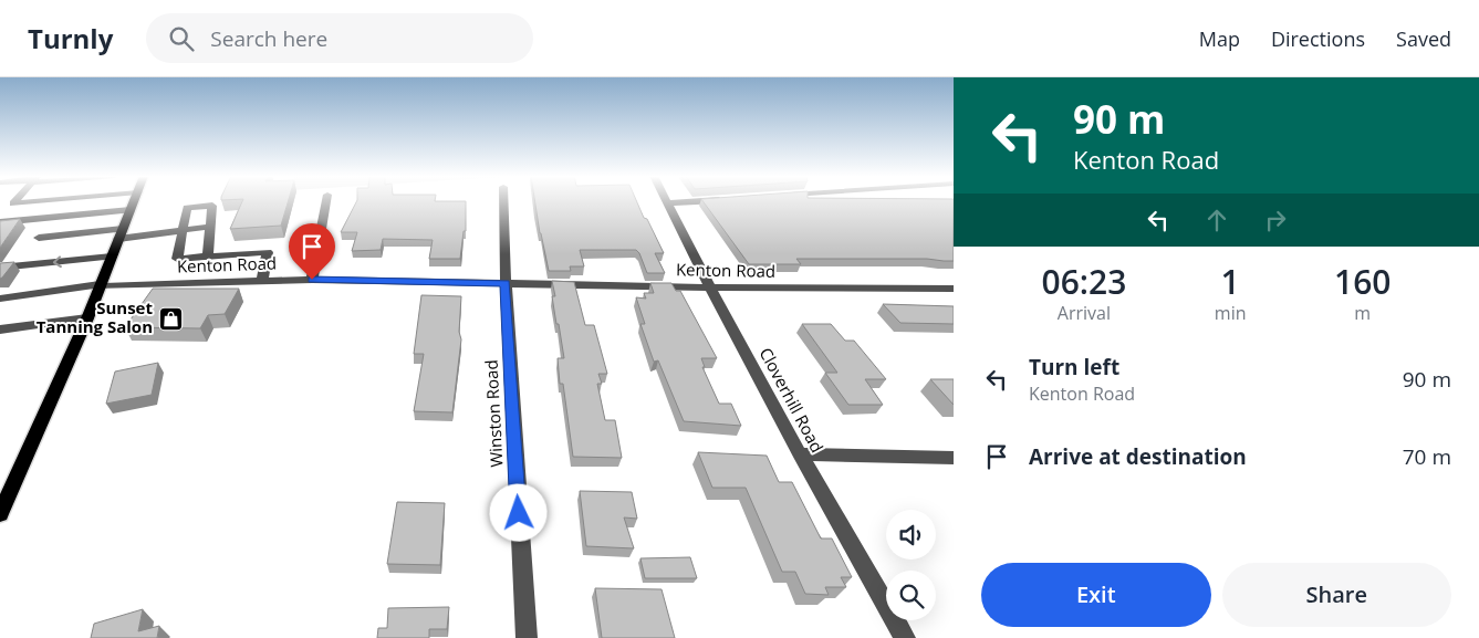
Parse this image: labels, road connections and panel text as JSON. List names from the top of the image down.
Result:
{
  "streets": {
    "street": ["Kenton Road", "Cloverhill Road", "Winston Road"]
  },
  "crossings": [
    ["Kenton Road", "Cloverhill Road"],
    ["Kenton Road", "Winston Road"]
  ],
  "places": {
    "shop": ["Sunset Tanning Salon"]
  },
  "page": {
    "header": "Turnly",
    "search": "Search here",
    "nav": ["Map", "Directions", "Saved"],
    "turn": ["90 m", "Kenton Road"],
    "eta": [
      "06:23",
      "Arrival",
      "1",
      "min",
      "160",
      "m"
    ],
    "list": [
      {
        "name": "Turn left",
        "note": "Kenton Road",
        "value": "90 m"
      },
      {
        "name": "Arrive at destination",
        "value": "70 m"
      }
    ],
    "buttons": ["Exit", "Share"]
  }
}
